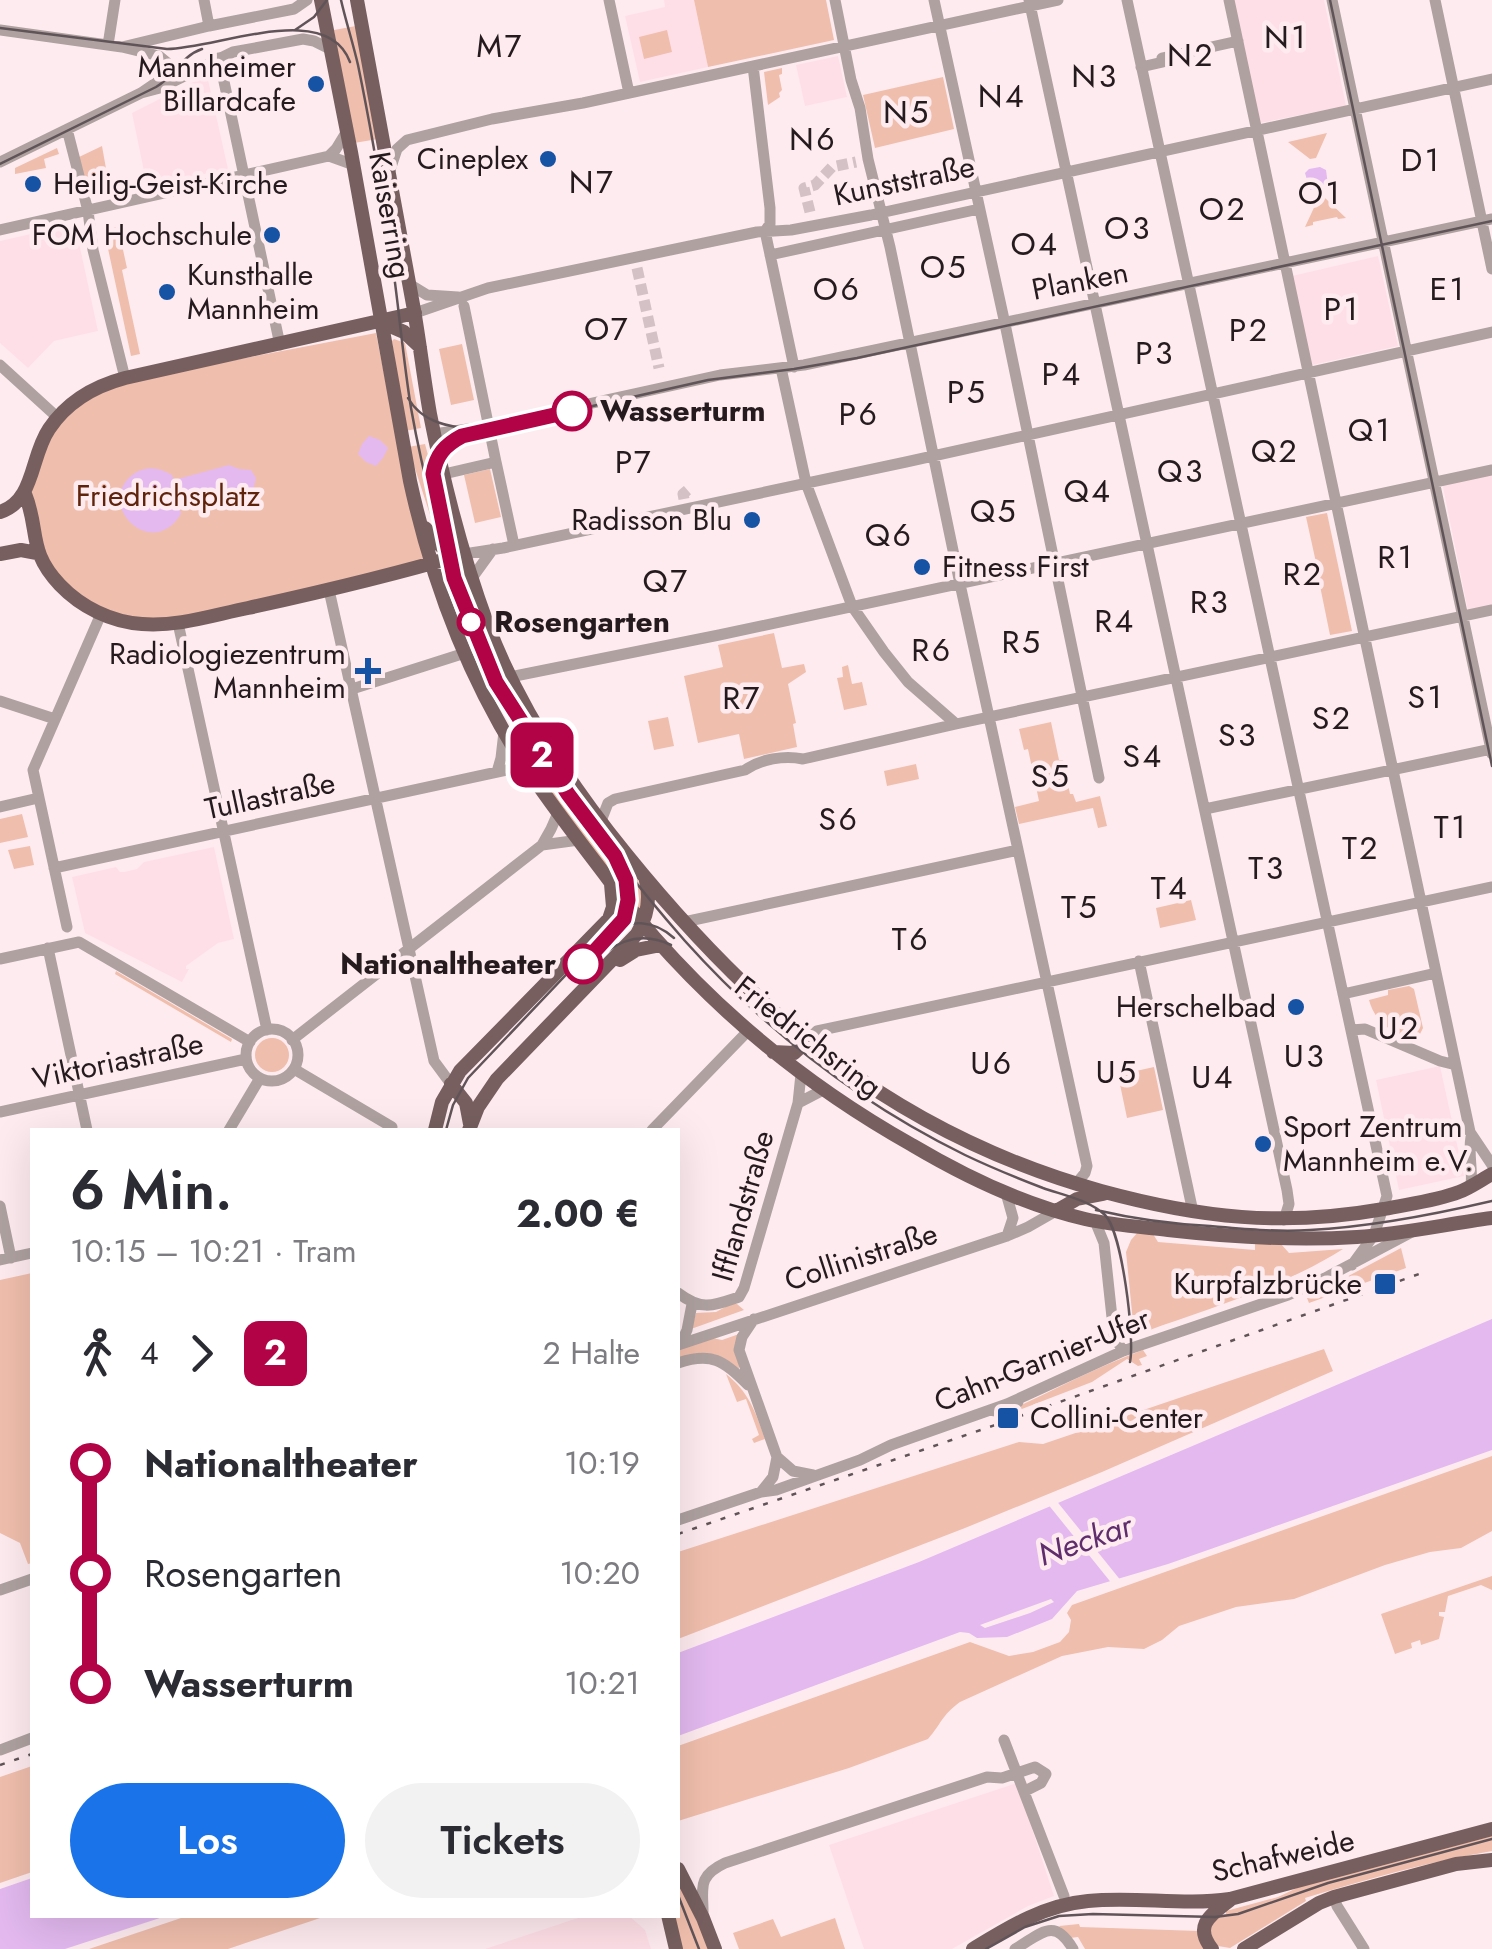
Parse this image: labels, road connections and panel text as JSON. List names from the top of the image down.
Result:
{
  "streets": {
    "main road": ["Kaiserring", "Friedrichsring", "Schafweide"],
    "street": [
      "Kunststraße",
      "Planken",
      "Tullastraße",
      "Viktoriastraße",
      "Ifflandstraße",
      "Collinistraße",
      "Cahn-Garnier-Ufer"
    ]
  },
  "crossings": [
    ["Kunststraße", "Kaiserring"],
    ["Kaiserring", "Planken"],
    ["Kaiserring", "Friedrichsring"],
    ["Planken", "Friedrichsring"],
    ["Tullastraße", "Friedrichsring"],
    ["Friedrichsring", "Ifflandstraße"],
    ["Friedrichsring", "Collinistraße"],
    ["Friedrichsring", "Cahn-Garnier-Ufer"],
    ["Ifflandstraße", "Collinistraße"]
  ],
  "districts": [
    "N1",
    "M7",
    "N2",
    "N3",
    "N4",
    "N5",
    "N6",
    "D1",
    "N7",
    "O1",
    "O2",
    "O3",
    "O4",
    "O5",
    "O6",
    "E1",
    "P1",
    "O7",
    "P2",
    "P3",
    "P4",
    "P5",
    "P6",
    "Q1",
    "Q2",
    "P7",
    "Q3",
    "Q4",
    "Q5",
    "Q6",
    "R1",
    "R2",
    "Q7",
    "R3",
    "R4",
    "R5",
    "R6",
    "S1",
    "R7",
    "S2",
    "S3",
    "S4",
    "S5",
    "S6",
    "T1",
    "T2",
    "T3",
    "T4",
    "T5",
    "T6",
    "U2",
    "U3",
    "U6",
    "U5",
    "U4"
  ],
  "water": ["Neckar"],
  "parks": ["Friedrichsplatz"],
  "places": {
    "other": [
      "Mannheimer Billardcafe",
      "Cineplex",
      "Heilig-Geist-Kirche",
      "FOM Hochschule",
      "Kunsthalle Mannheim",
      "Wasserturm",
      "Radisson Blu",
      "Fitness First",
      "Rosengarten",
      "Nationaltheater",
      "Herschelbad",
      "Sport Zentrum Mannheim e.V."
    ],
    "health": ["Radiologiezentrum Mannheim"],
    "transit": ["Kurpfalzbrücke", "Collini-Center"]
  },
  "lines": ["tram line 2"],
  "page": {
    "on_map": "2",
    "heading": ["6 Min.", "10:15 – 10:21 · Tram", "2.00 €"],
    "legs": ["4", "2", "2 Halte"],
    "list": [
      {
        "name": "Nationaltheater",
        "value": "10:19"
      },
      {
        "name": "Rosengarten",
        "value": "10:20"
      },
      {
        "name": "Wasserturm",
        "value": "10:21"
      }
    ],
    "buttons": ["Los", "Tickets"]
  }
}
